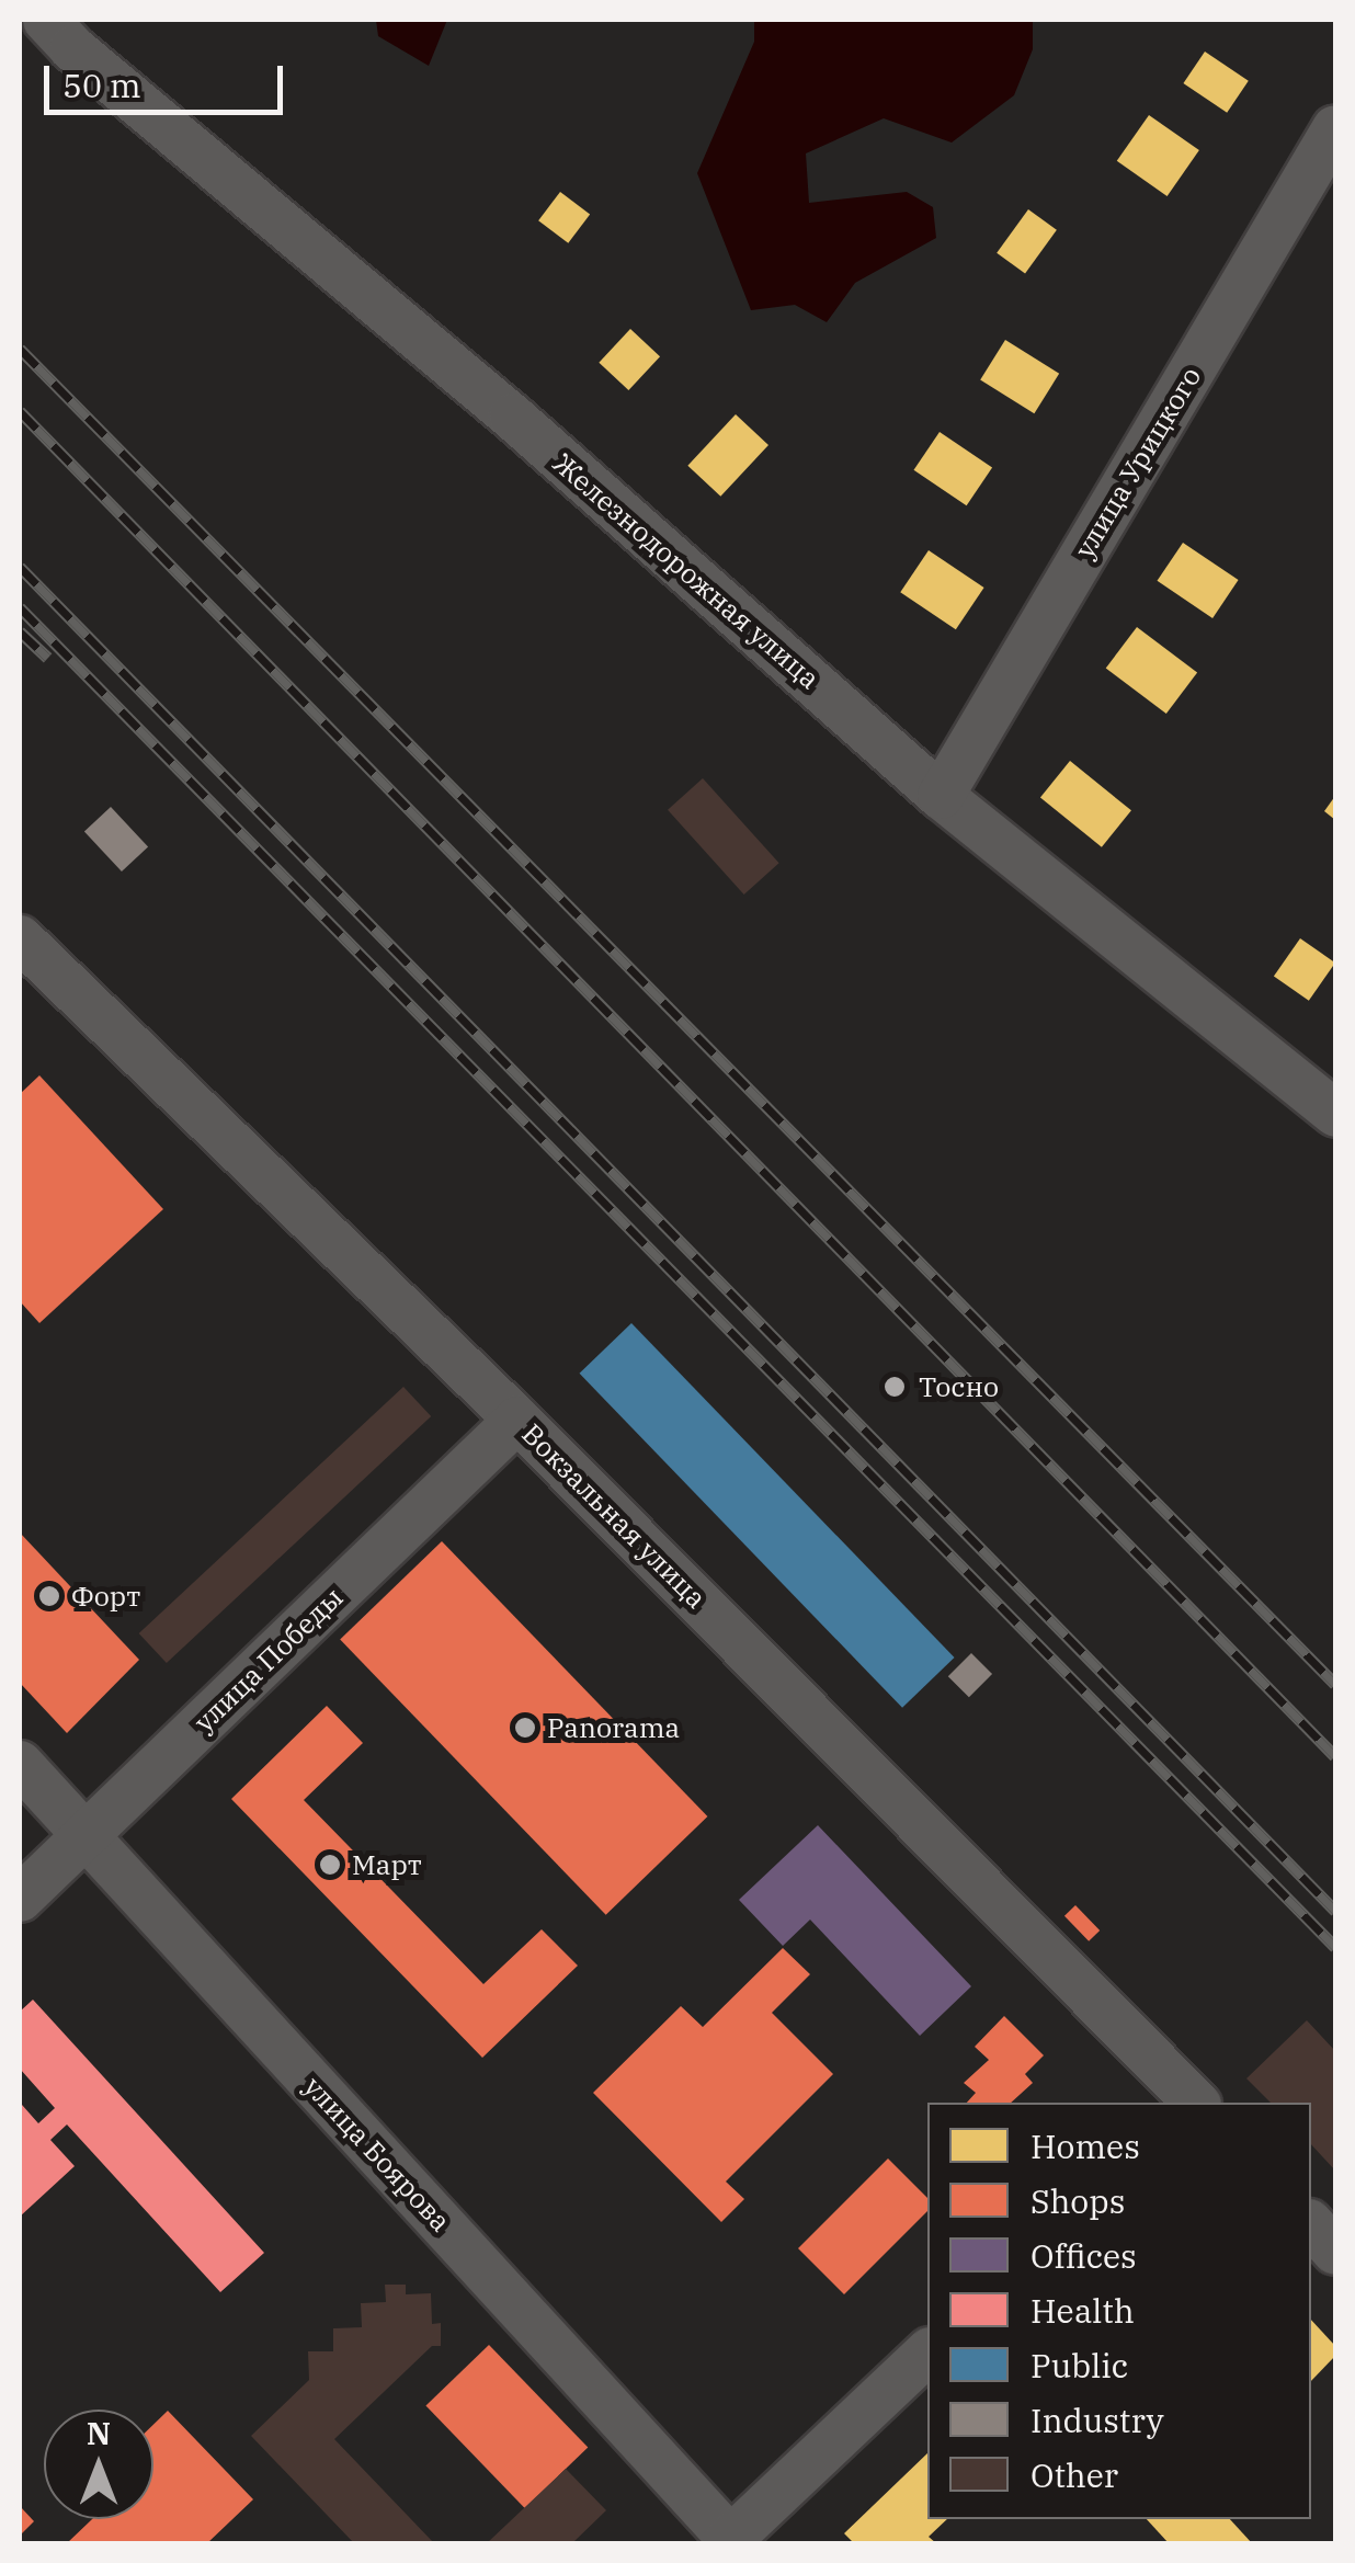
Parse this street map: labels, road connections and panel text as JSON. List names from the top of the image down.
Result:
{
  "streets": {
    "street": [
      "улица Урицкого",
      "Железнодорожная улица",
      "Вокзальная улица",
      "улица Победы",
      "улица Боярова"
    ]
  },
  "crossings": [
    ["улица Урицкого", "Железнодорожная улица"],
    ["Вокзальная улица", "улица Победы"],
    ["улица Победы", "улица Боярова"]
  ],
  "places": [
    "Тосно",
    "Форт",
    "Panorama",
    "Март"
  ],
  "legend": [
    "Homes",
    "Shops",
    "Offices",
    "Health",
    "Public",
    "Industry",
    "Other"
  ],
  "scale_bar": "50 m",
  "north": "top"
}
